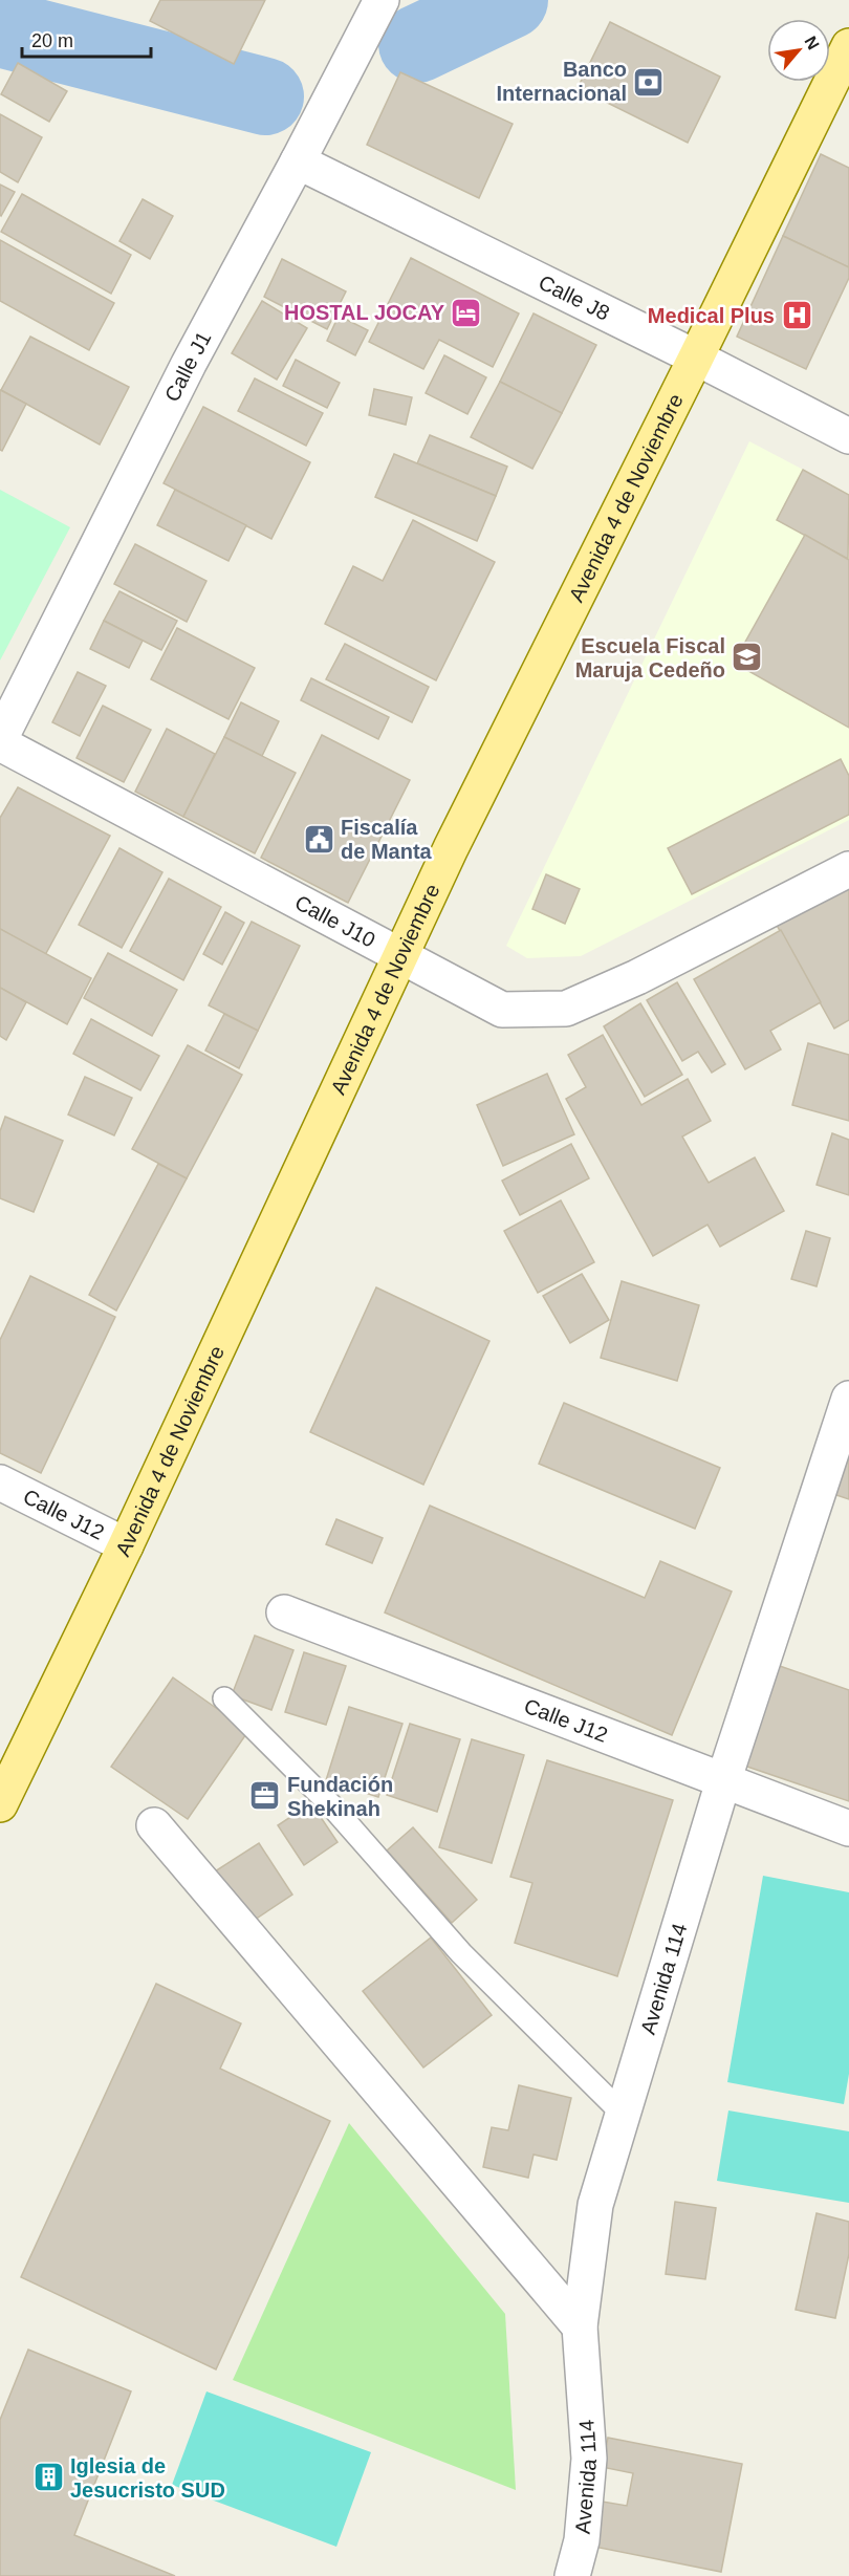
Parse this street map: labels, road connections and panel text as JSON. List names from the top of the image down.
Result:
{
  "streets": {
    "main road": ["Avenida 4 de Noviembre"],
    "street": [
      "Calle J8",
      "Calle J1",
      "Calle J10",
      "Calle J12",
      "Avenida 114"
    ]
  },
  "crossings": [
    ["Calle J8", "Calle J1"],
    ["Calle J8", "Avenida 4 de Noviembre"],
    ["Calle J1", "Calle J10"],
    ["Avenida 4 de Noviembre", "Calle J10"],
    ["Avenida 4 de Noviembre", "Calle J12"],
    ["Calle J12", "Avenida 114"]
  ],
  "places": {
    "bank": ["Banco Internacional"],
    "hotel": ["HOSTAL JOCAY"],
    "hospital": ["Medical Plus"],
    "school or university": ["Escuela Fiscal Maruja Cedeño"],
    "public building": ["Fiscalía de Manta"],
    "office": ["Fundación Shekinah"],
    "building": ["Iglesia de Jesucristo SUD"]
  },
  "scale_bar": "20 m",
  "north": "top right"
}
